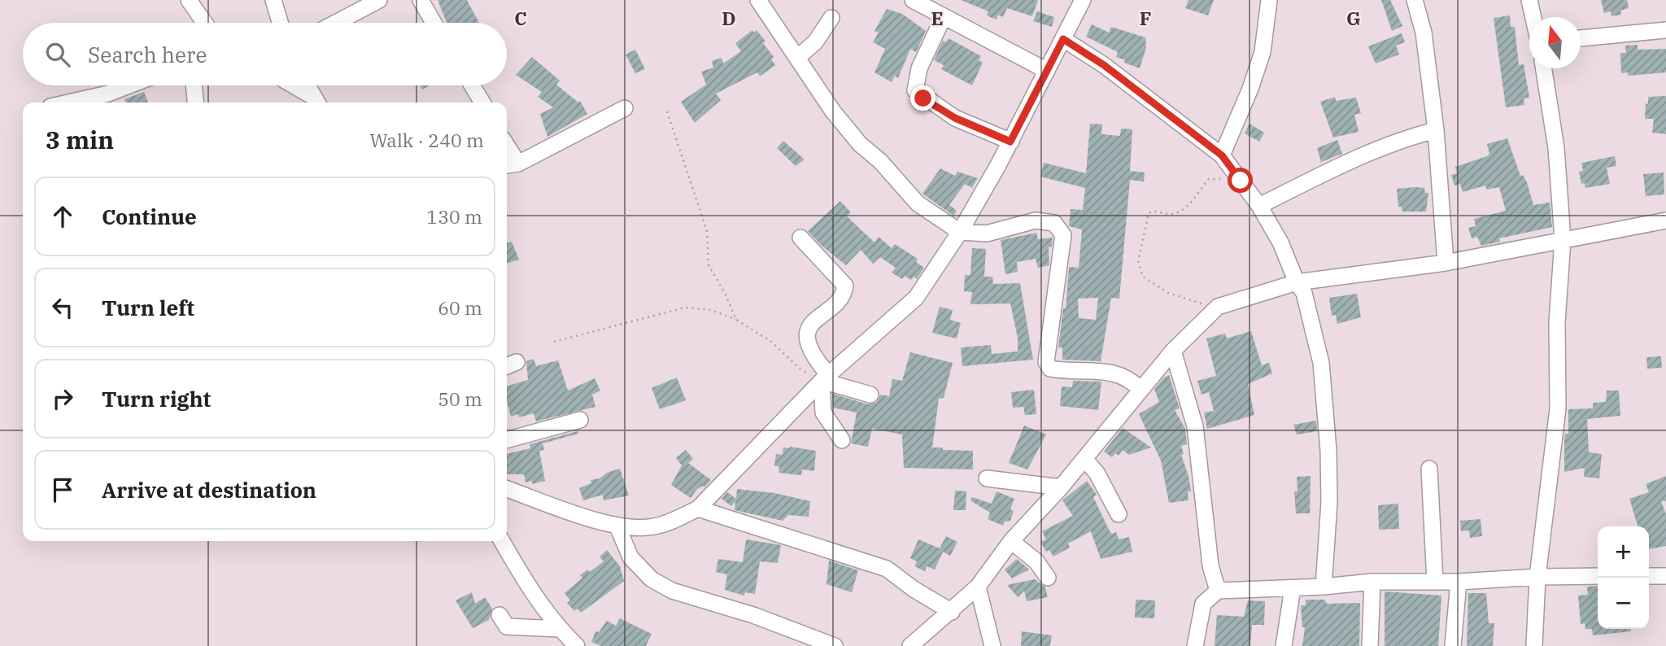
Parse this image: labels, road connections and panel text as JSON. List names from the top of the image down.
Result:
{
  "north": "top",
  "page": {
    "search": "Search here",
    "heading": ["3 min", "Walk · 240 m"],
    "list": [
      ["Continue", "130 m"],
      ["Turn left", "60 m"],
      ["Turn right", "50 m"],
      "Arrive at destination"
    ],
    "map_buttons": ["+", "−"]
  },
  "grid": {
    "columns": [
      "C",
      "D",
      "E",
      "F",
      "G"
    ]
  }
}
